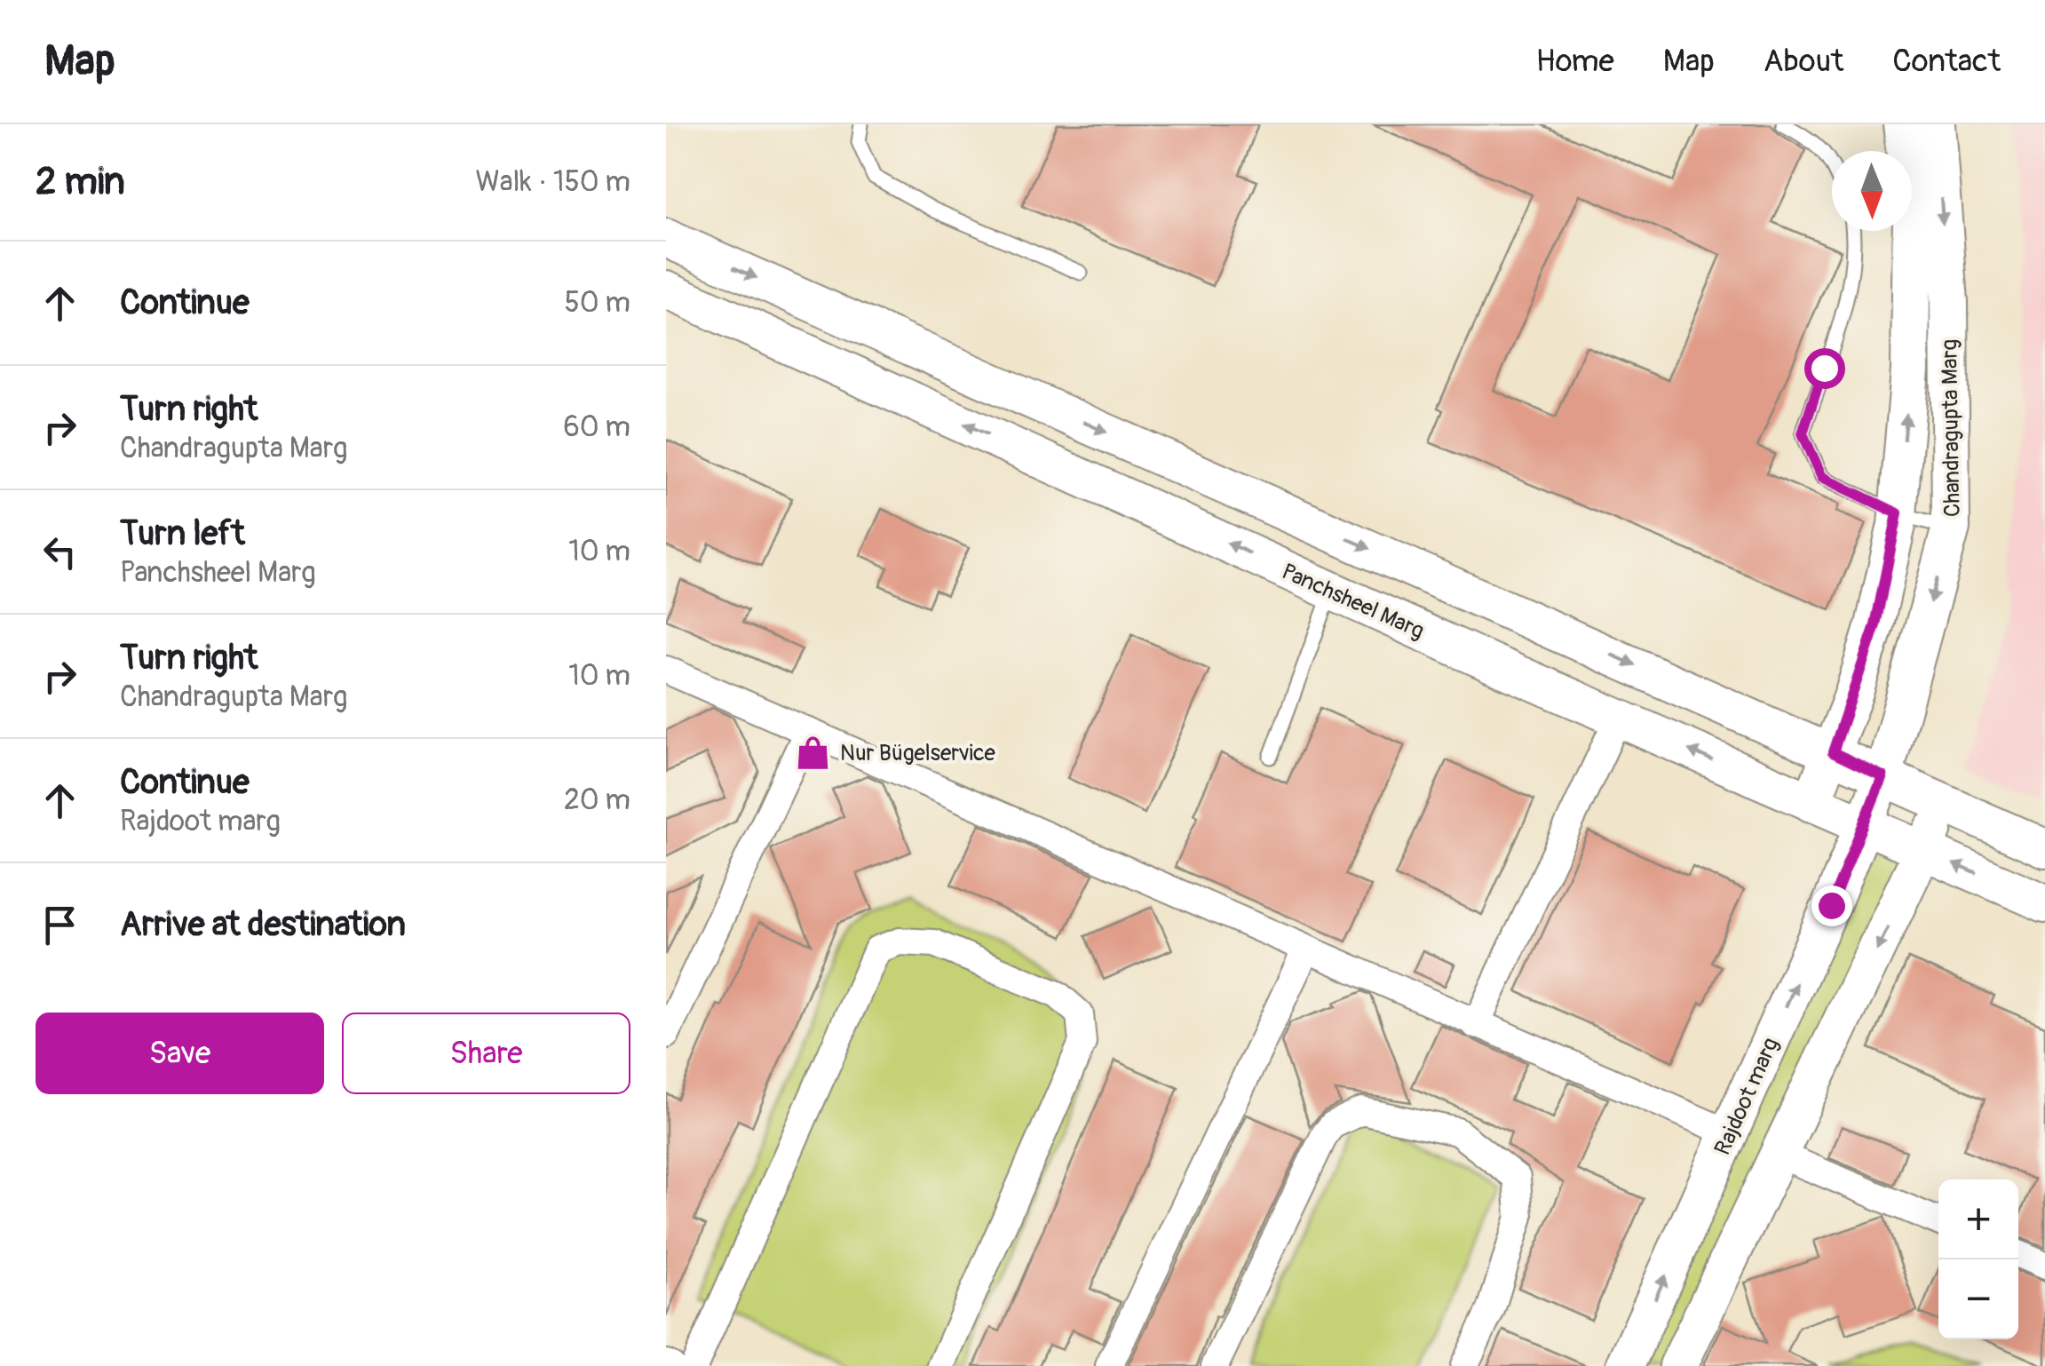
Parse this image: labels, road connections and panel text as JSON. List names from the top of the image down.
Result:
{
  "streets": {
    "main road": ["Chandragupta Marg", "Panchsheel Marg", "Rajdoot marg"]
  },
  "crossings": [
    ["Chandragupta Marg", "Panchsheel Marg"],
    ["Chandragupta Marg", "Rajdoot marg"],
    ["Panchsheel Marg", "Rajdoot marg"]
  ],
  "places": {
    "shop": ["Nur Bügelservice"]
  },
  "north": "bottom",
  "page": {
    "header": "Map",
    "nav": [
      "Home",
      "Map",
      "About",
      "Contact"
    ],
    "heading": ["2 min", "Walk · 150 m"],
    "list": [
      ["Continue", "50 m"],
      ["Turn right", "Chandragupta Marg", "60 m"],
      ["Turn left", "Panchsheel Marg", "10 m"],
      ["Turn right", "Chandragupta Marg", "10 m"],
      ["Continue", "Rajdoot marg", "20 m"],
      "Arrive at destination"
    ],
    "buttons": ["Save", "Share"],
    "map_buttons": ["+", "−"]
  }
}
